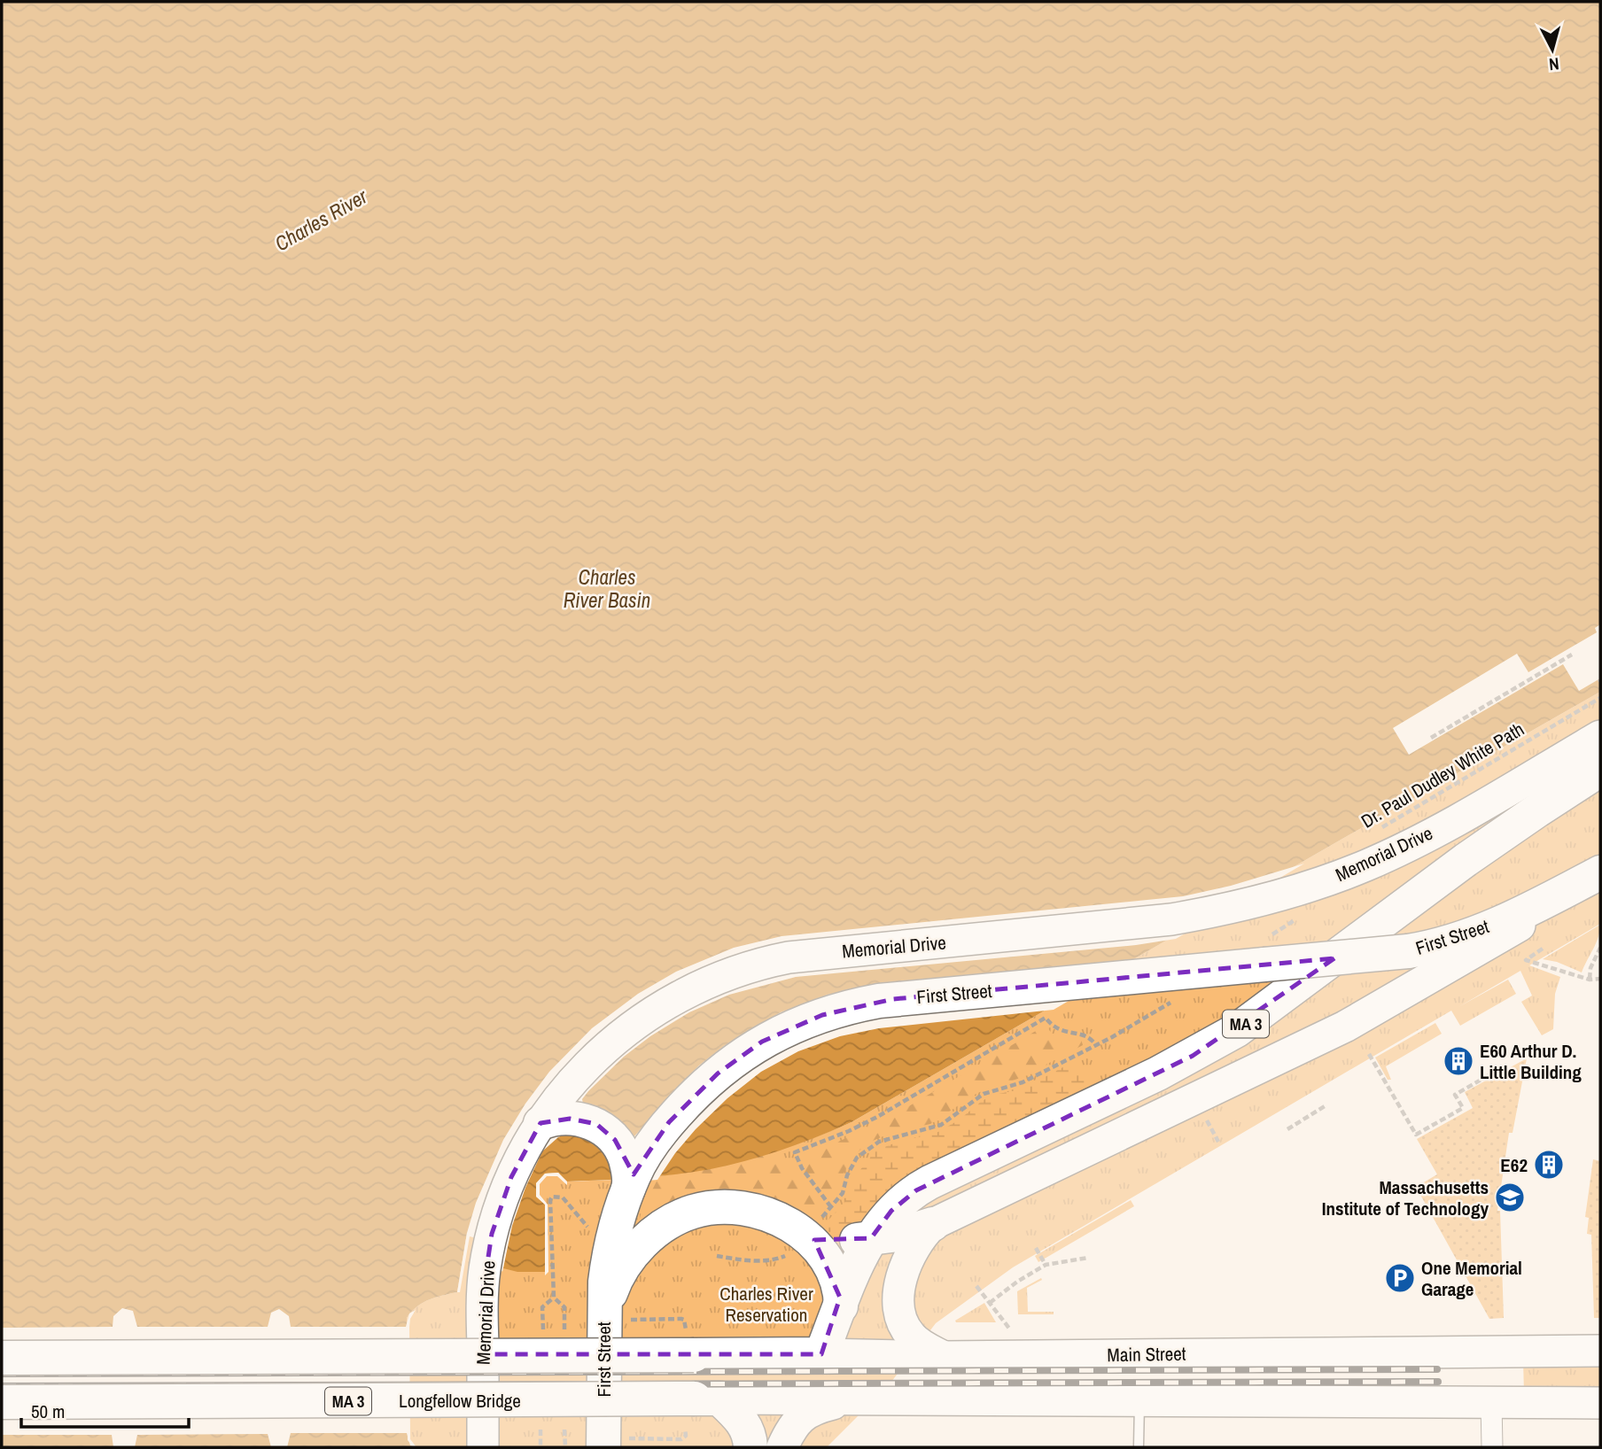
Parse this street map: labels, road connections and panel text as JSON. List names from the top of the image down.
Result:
{
  "streets": {
    "highway": [
      "First Street",
      "MA 3",
      "Main Street",
      "Longfellow Bridge"
    ],
    "main road": ["Memorial Drive"],
    "path": ["Dr. Paul Dudley White Path"]
  },
  "crossings": [
    ["MA 3", "Main Street"]
  ],
  "water": ["Charles River", "Charles River Basin"],
  "parks": ["Charles River Reservation"],
  "places": {
    "building": ["E60 Arthur D. Little Building", "E62"],
    "school or university": ["Massachusetts Institute of Technology"],
    "parking": ["One Memorial Garage"]
  },
  "scale_bar": "50 m",
  "north": "bottom"
}
